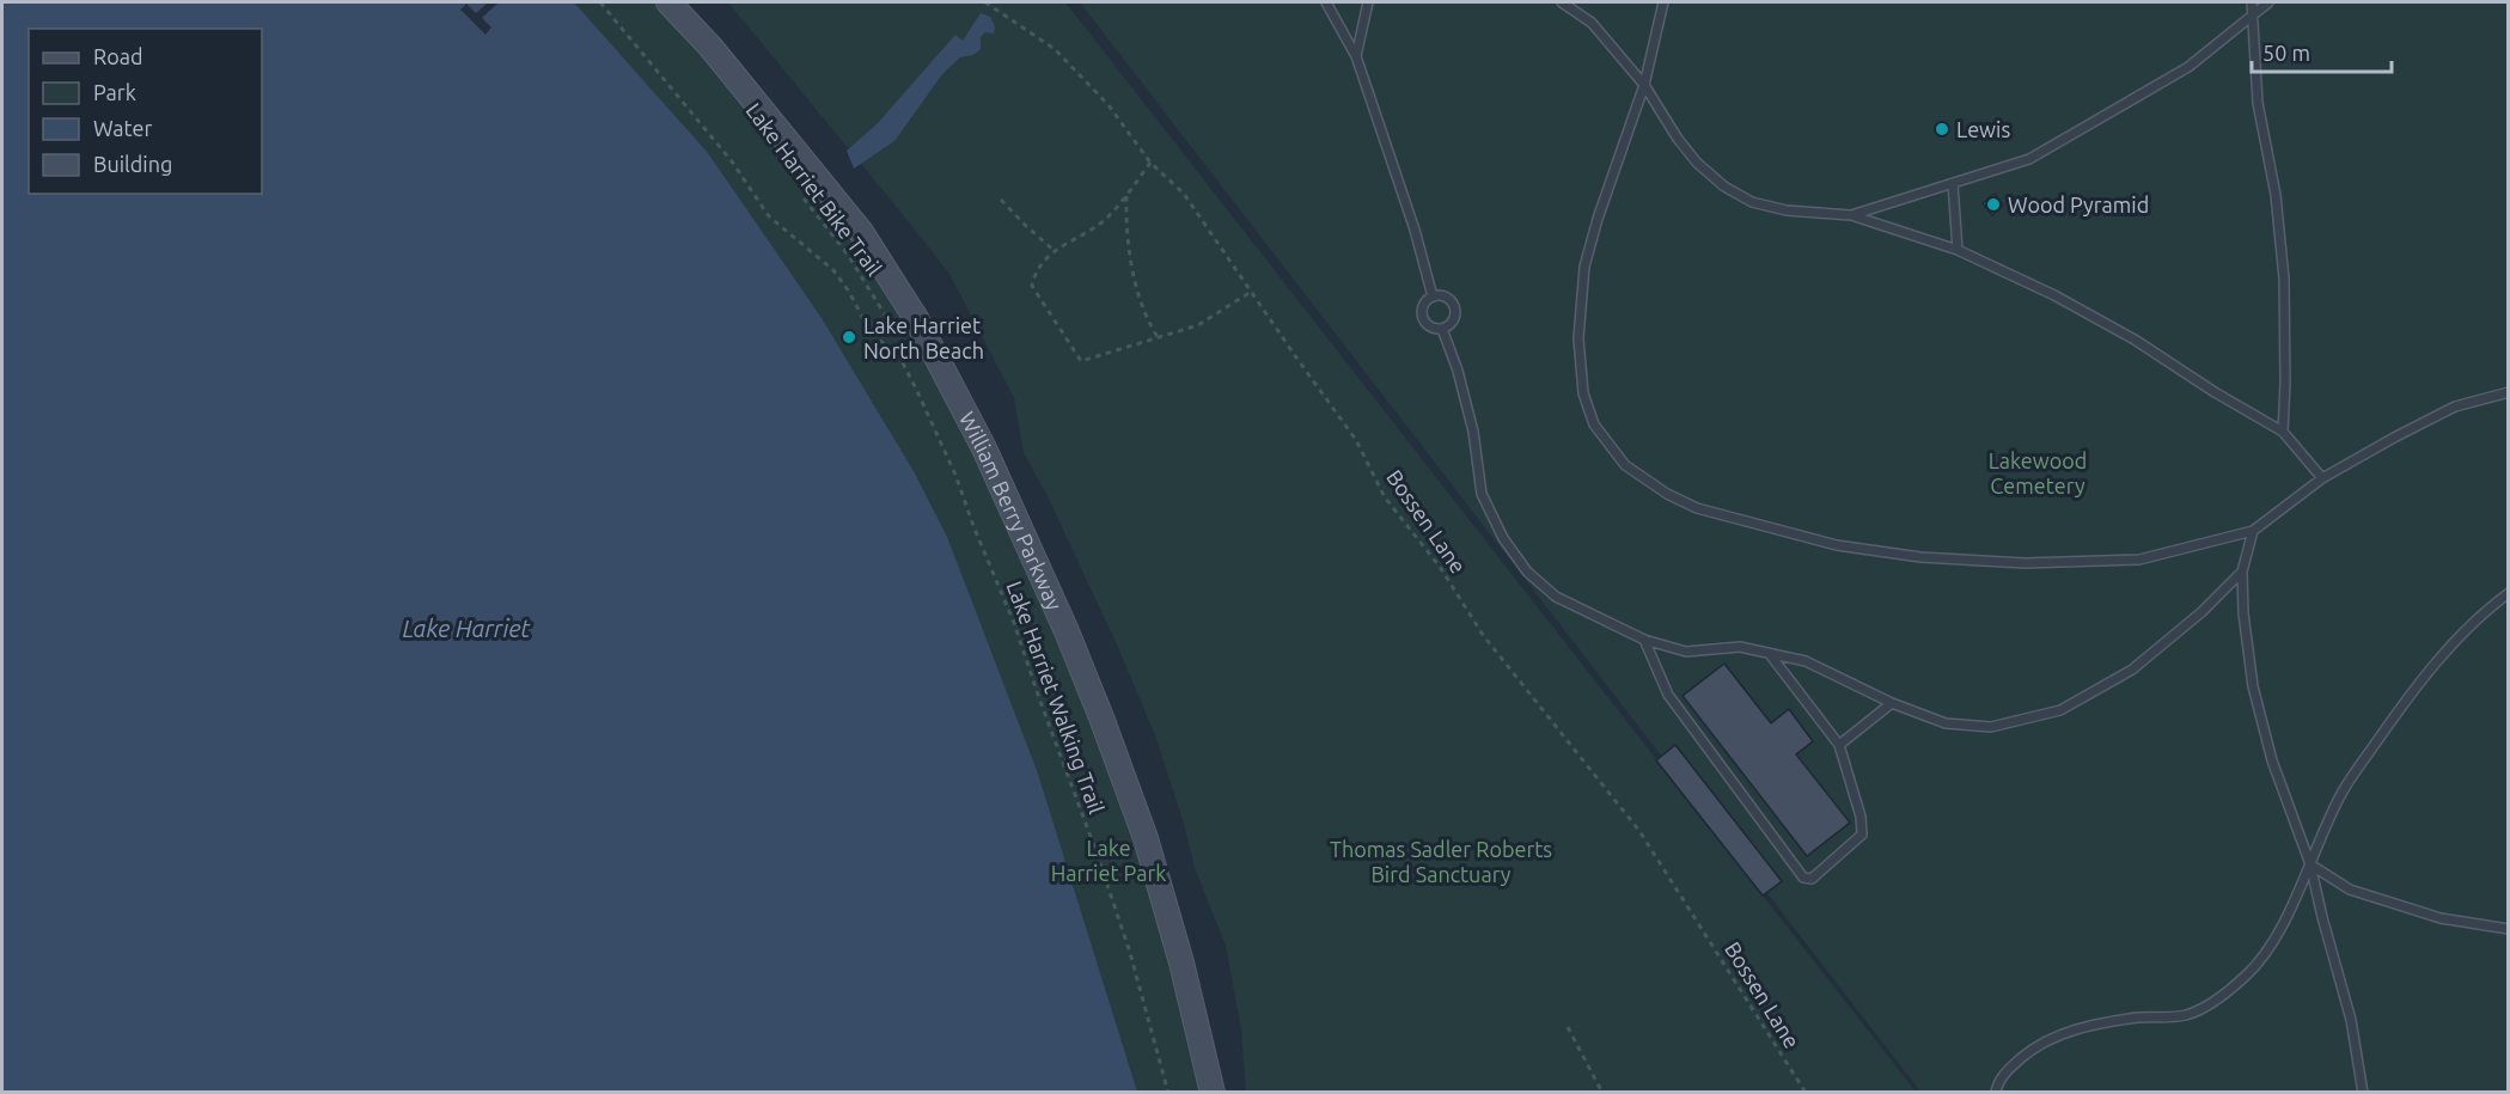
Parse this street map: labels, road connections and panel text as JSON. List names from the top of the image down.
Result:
{
  "streets": {
    "street": ["William Berry Parkway"],
    "path": ["Lake Harriet Bike Trail", "Bossen Lane", "Lake Harriet Walking Trail"]
  },
  "water": ["Lake Harriet"],
  "parks": ["Lakewood Cemetery", "Lake Harriet Park", "Thomas Sadler Roberts Bird Sanctuary"],
  "places": ["Lewis", "Wood Pyramid", "Lake Harriet North Beach"],
  "legend": [
    "Road",
    "Park",
    "Water",
    "Building"
  ],
  "scale_bar": "50 m"
}
